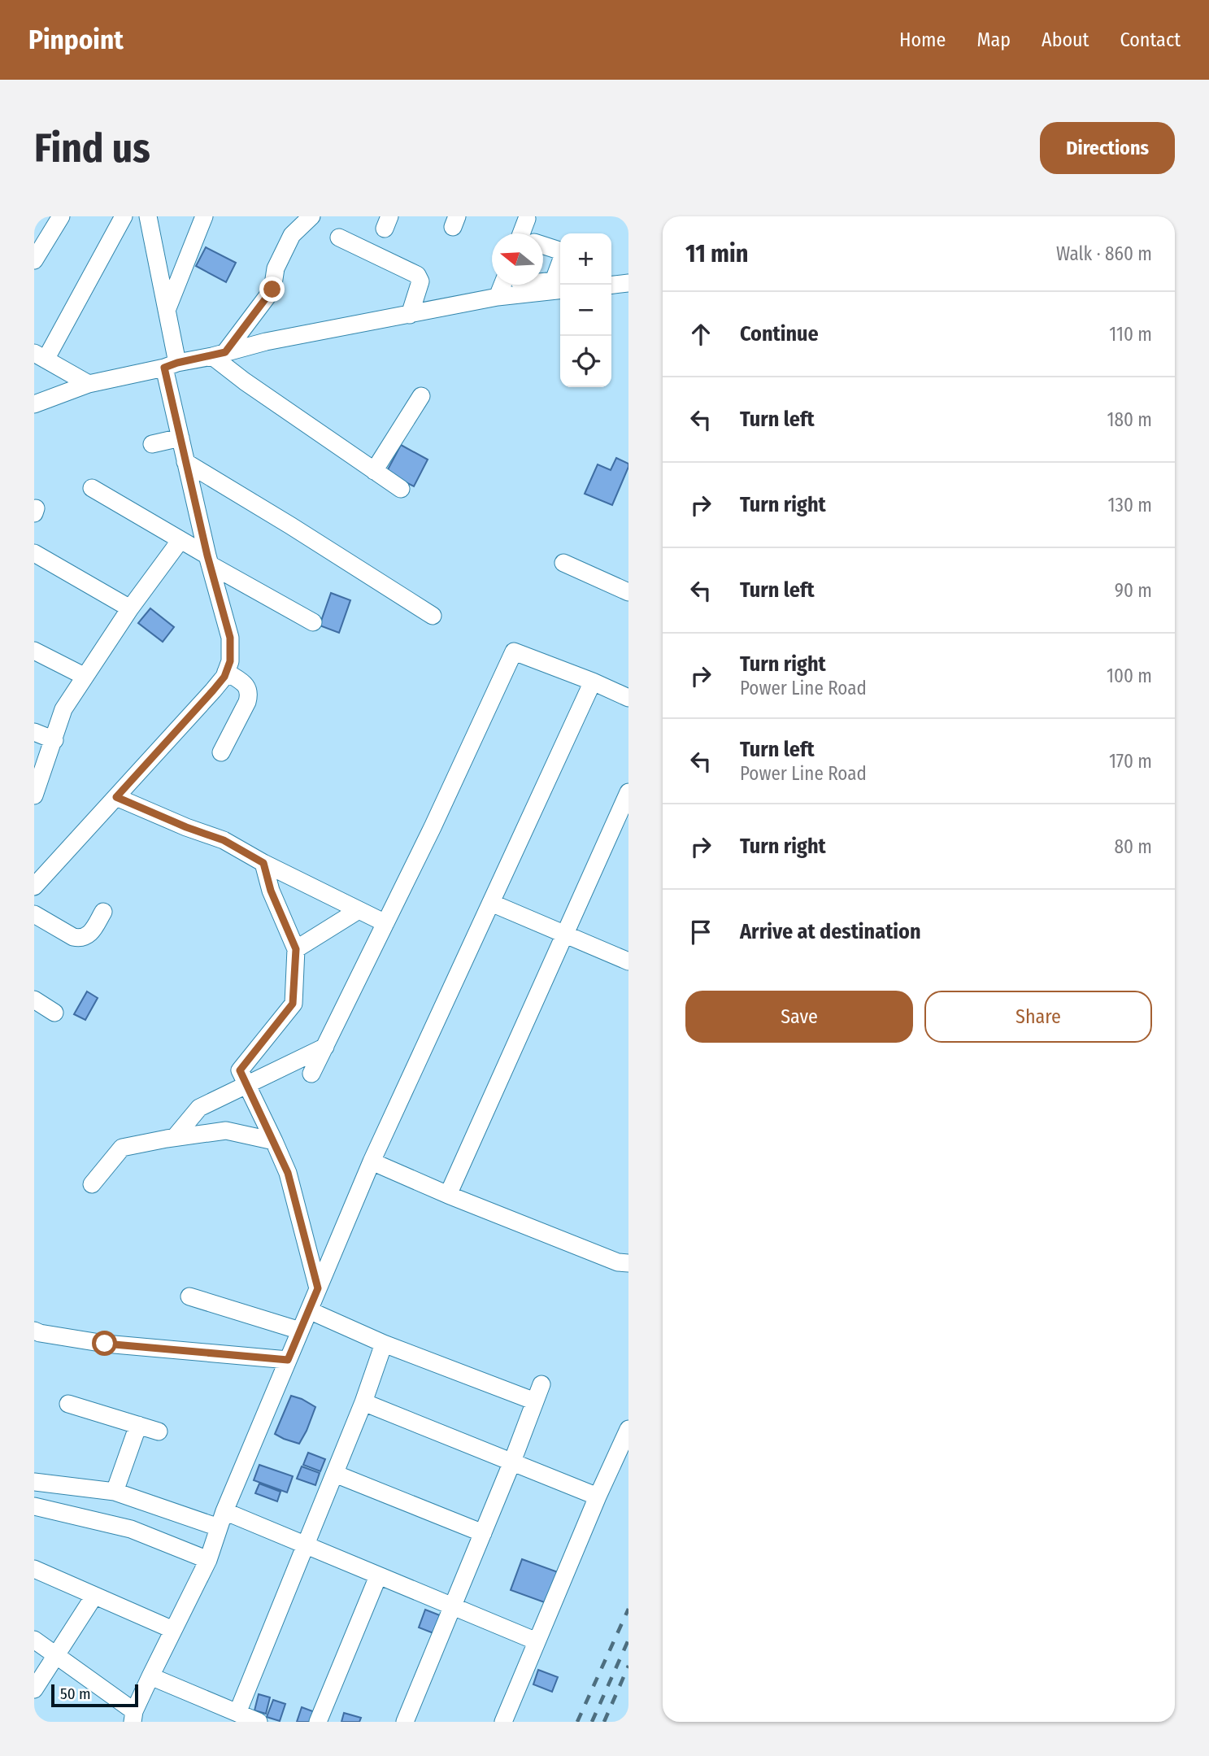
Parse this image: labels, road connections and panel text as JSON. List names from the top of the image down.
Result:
{
  "scale_bar": "50 m",
  "north": "left",
  "page": {
    "header": "Pinpoint",
    "nav": [
      "Home",
      "Map",
      "About",
      "Contact"
    ],
    "buttons": [
      "Directions",
      ["Save", "Share"]
    ],
    "title": "Find us",
    "heading": ["11 min", "Walk · 860 m"],
    "map_buttons": ["+", "−"],
    "list": [
      ["Continue", "110 m"],
      ["Turn left", "180 m"],
      ["Turn right", "130 m"],
      ["Turn left", "90 m"],
      ["Turn right", "Power Line Road", "100 m"],
      ["Turn left", "Power Line Road", "170 m"],
      ["Turn right", "80 m"],
      "Arrive at destination"
    ],
    "scale": "50 m"
  }
}
